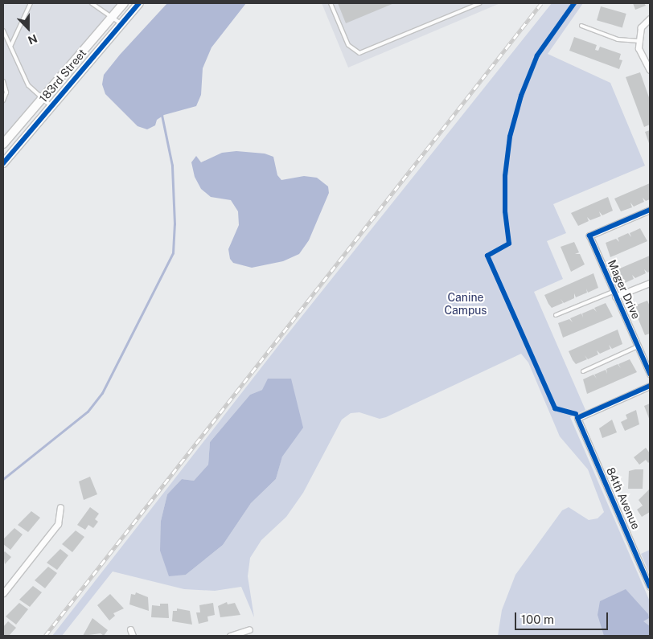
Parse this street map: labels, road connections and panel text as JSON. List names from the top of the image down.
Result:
{
  "streets": {
    "street": ["183rd Street", "Mager Drive", "84th Avenue"]
  },
  "parks": ["Canine Campus"],
  "scale_bar": "100 m",
  "north": "bottom"
}
